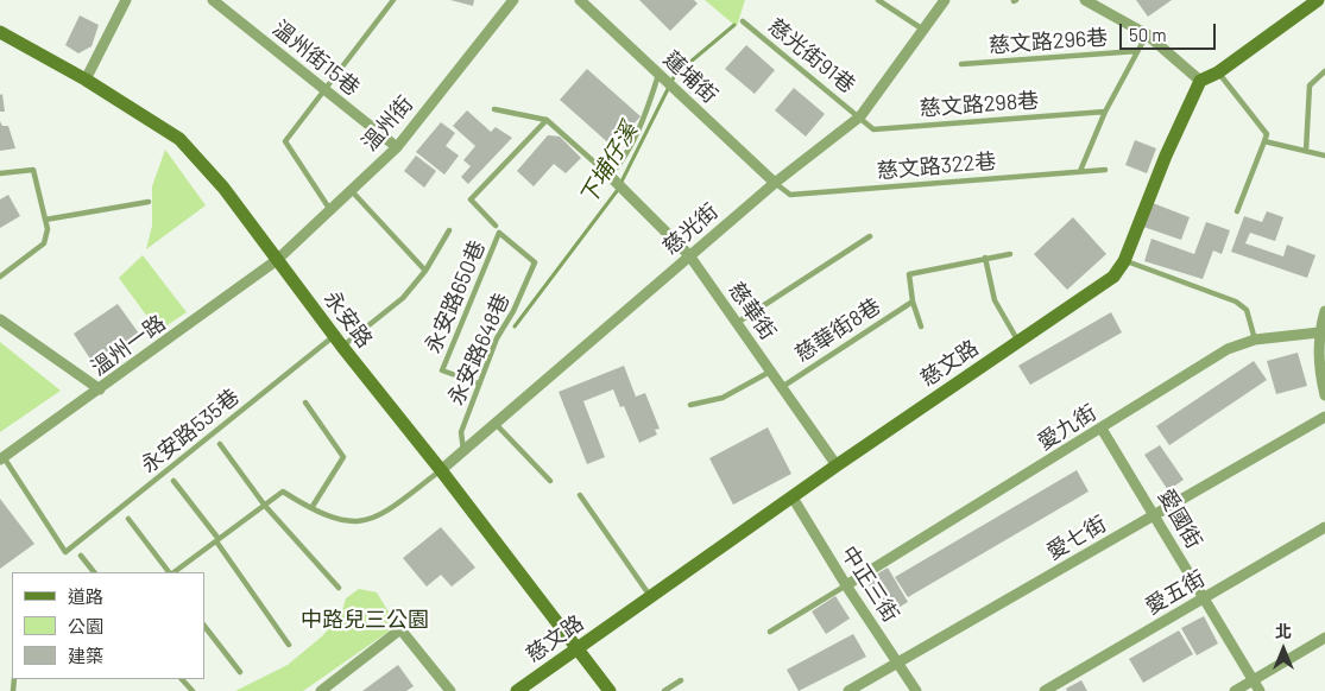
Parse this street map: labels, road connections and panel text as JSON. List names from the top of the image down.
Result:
{
  "streets": {
    "street": [
      "溫州街15巷",
      "蓮埔街",
      "溫州街",
      "慈光街",
      "慈華街",
      "永安路",
      "溫州一路",
      "慈文路",
      "愛九街",
      "愛國街",
      "愛七街",
      "中正三街",
      "愛五街"
    ],
    "lane": [
      "慈文路296巷",
      "慈光街91巷",
      "慈文路298巷",
      "慈文路322巷",
      "永安路650巷",
      "慈華街8巷",
      "永安路648巷",
      "永安路535巷"
    ]
  },
  "crossings": [
    ["慈光街91巷", "慈文路298巷"],
    ["慈光街91巷", "慈光街"],
    ["溫州街15巷", "溫州街"],
    ["蓮埔街", "慈文路322巷"],
    ["蓮埔街", "慈光街"],
    ["慈文路298巷", "慈光街"],
    ["溫州街", "永安路"],
    ["溫州街", "溫州一路"],
    ["慈文路322巷", "慈光街"],
    ["慈光街", "慈華街"],
    ["慈光街", "永安路"],
    ["慈光街", "永安路648巷"],
    ["永安路650巷", "永安路648巷"],
    ["慈華街", "慈華街8巷"],
    ["慈華街", "慈文路"],
    ["永安路", "溫州一路"],
    ["永安路", "慈文路"],
    ["永安路", "永安路535巷"],
    ["溫州一路", "永安路535巷"],
    ["慈文路", "中正三街"],
    ["愛九街", "愛國街"],
    ["愛九街", "中正三街"],
    ["愛國街", "愛七街"],
    ["愛國街", "愛五街"],
    ["愛七街", "中正三街"]
  ],
  "water": ["下埔仔溪"],
  "parks": ["中路兒三公園"],
  "legend": ["道路", "公園", "建築"],
  "scale_bar": "50 m",
  "north": "top"
}
